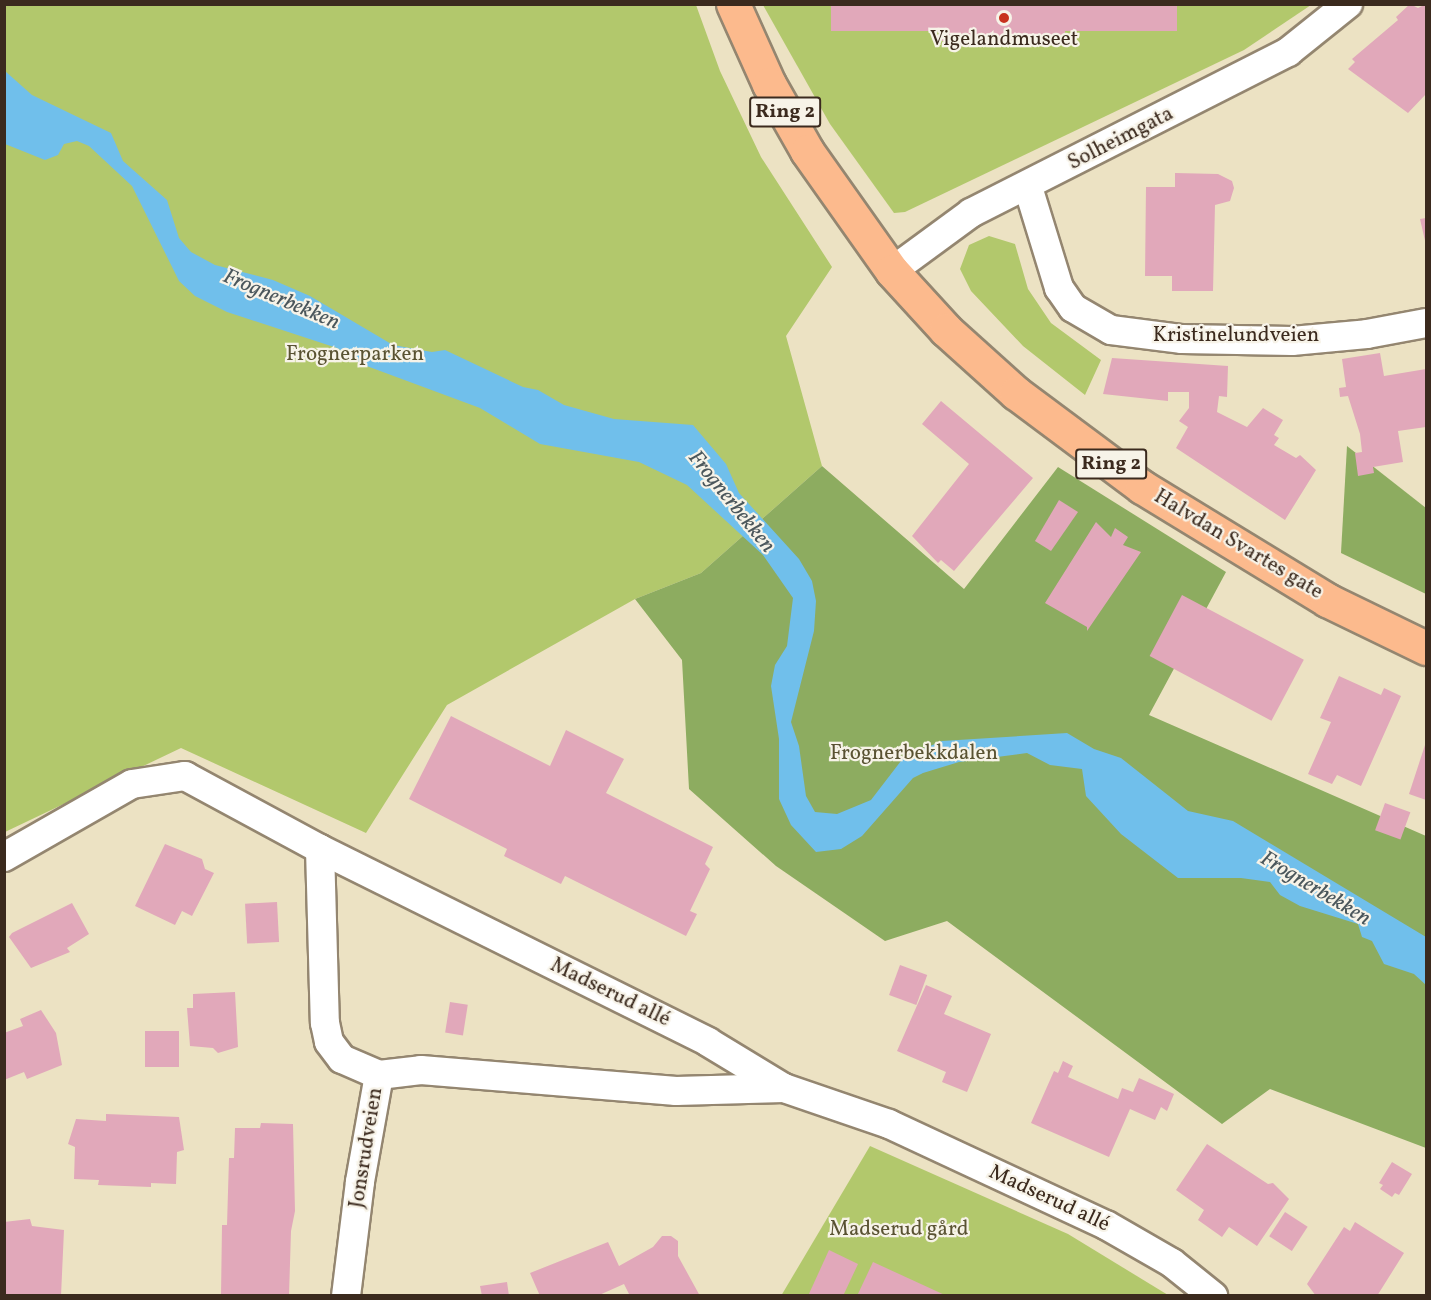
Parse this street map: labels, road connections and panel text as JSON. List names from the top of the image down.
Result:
{
  "streets": {
    "main road": ["Ring 2", "Halvdan Svartes gate"],
    "street": [
      "Solheimgata",
      "Kristinelundveien",
      "Madserud allé",
      "Jonsrudveien"
    ]
  },
  "crossings": [
    ["Solheimgata", "Kristinelundveien"],
    ["Solheimgata", "Halvdan Svartes gate"],
    ["Madserud allé", "Jonsrudveien"]
  ],
  "water": ["Frognerbekken"],
  "parks": ["Frognerparken", "Frognerbekkdalen", "Madserud gård"],
  "places": ["Vigelandmuseet"]
}
